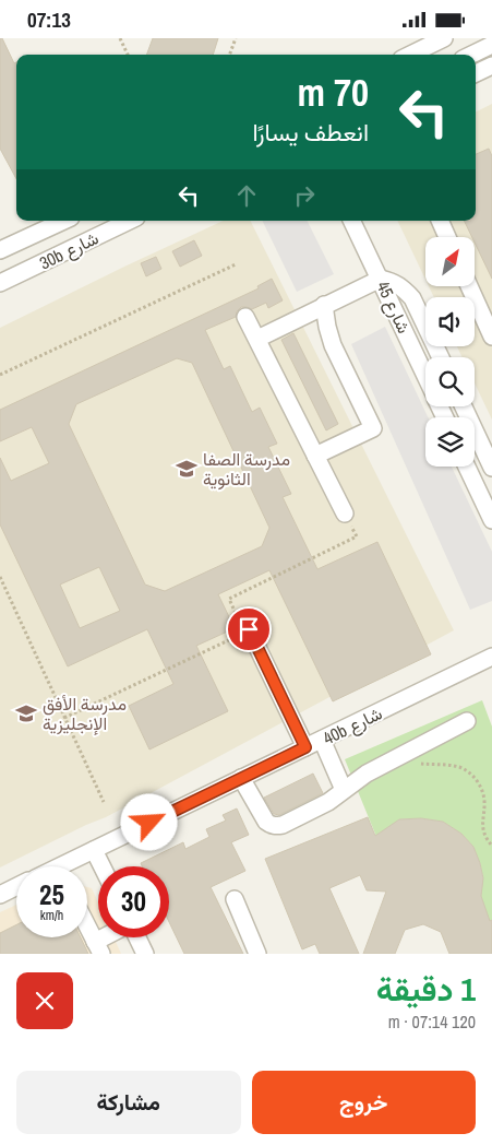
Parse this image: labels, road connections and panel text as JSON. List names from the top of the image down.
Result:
{
  "streets": {
    "street": ["30b شارع", "شارع 45", "40b شارع"]
  },
  "places": {
    "school or university": ["مدرسة الصفا الثانوية", "مدرسة الأفق الإنجليزية"]
  },
  "north": "top right",
  "page": {
    "status": "07:13",
    "turn": ["70 m", "انعطف يسارًا"],
    "speed": "25 km/h",
    "limit": "30",
    "heading": ["1 دقيقة", "120 m · 07:14"],
    "buttons": ["خروج", "مشاركة"]
  }
}
